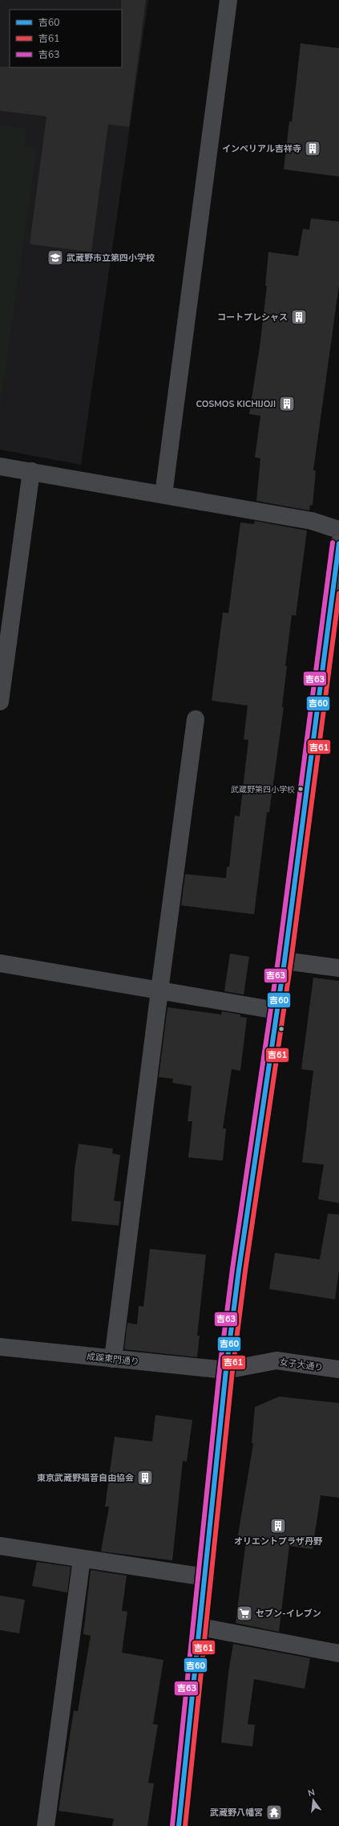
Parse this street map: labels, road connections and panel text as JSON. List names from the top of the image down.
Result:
{
  "streets": {
    "main road": ["女子大通り"],
    "street": ["成蹊東門通り"]
  },
  "crossings": [
    ["成蹊東門通り", "女子大通り"]
  ],
  "places": {
    "building": [
      "インペリアル吉祥寺",
      "コートプレシャス",
      "COSMOS KICHIJOJI",
      "東京武蔵野福音自由協会",
      "オリエントプラザ丹野"
    ],
    "school or university": ["武蔵野市立第四小学校"],
    "other": ["武蔵野第四小学校"],
    "supermarket": ["セブン-イレブン"],
    "temple": ["武蔵野八幡宮"]
  },
  "lines": ["transit line 吉63", "transit line 吉60", "transit line 吉61"],
  "legend": ["吉60", "吉61", "吉63"],
  "north": "top"
}
